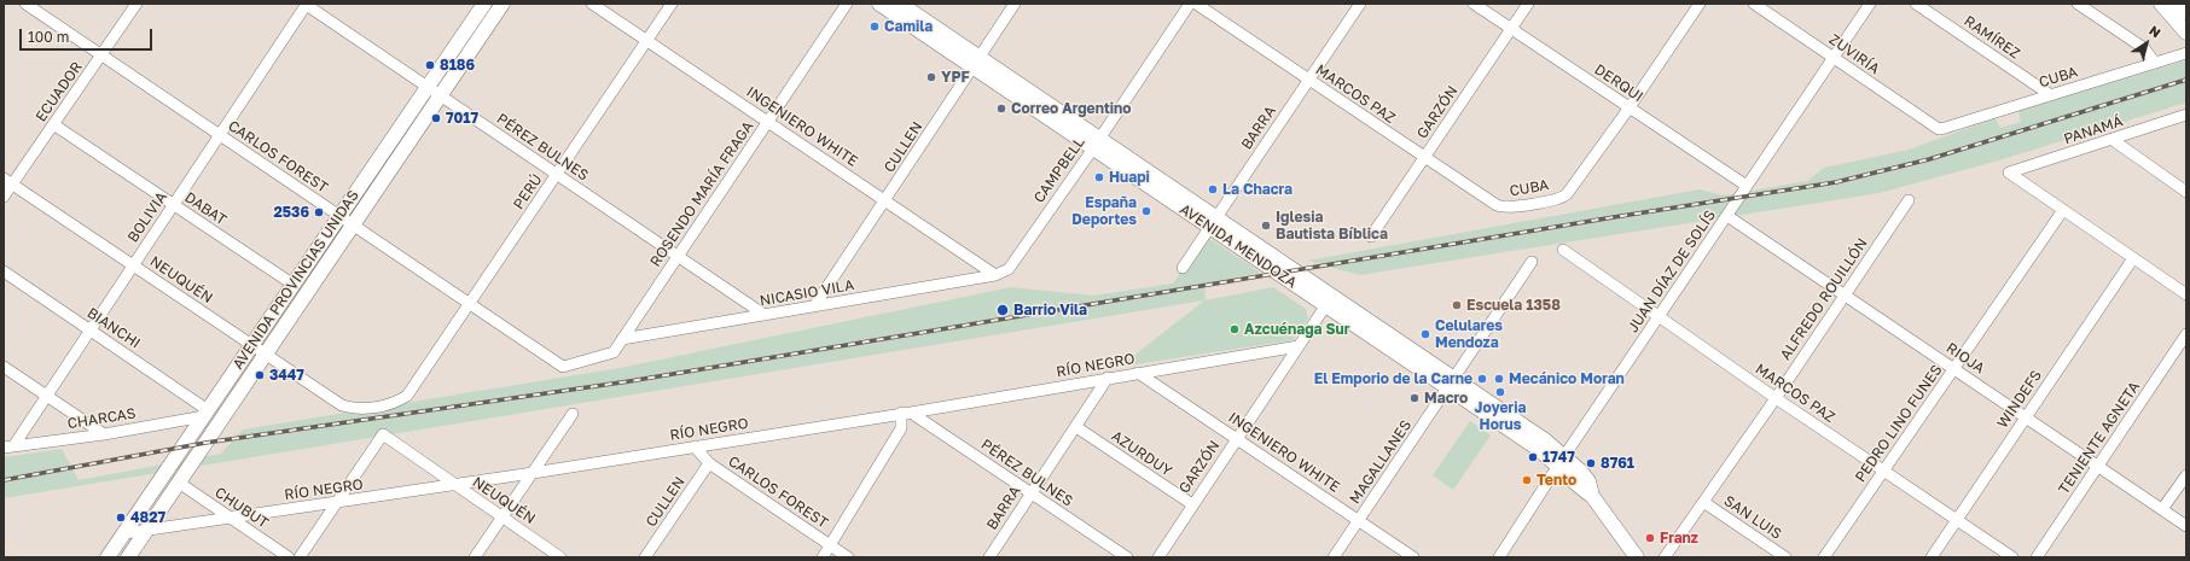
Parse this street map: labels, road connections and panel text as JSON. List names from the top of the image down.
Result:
{
  "streets": {
    "main road": ["AVENIDA MENDOZA", "AVENIDA PROVINCIAS UNIDAS"],
    "street": [
      "RAMÍREZ",
      "ZUVIRÍA",
      "CUBA",
      "DERQUI",
      "ECUADOR",
      "MARCOS PAZ",
      "GARZÓN",
      "INGENIERO WHITE",
      "BARRA",
      "PANAMÁ",
      "PÉREZ BULNES",
      "CULLEN",
      "CARLOS FOREST",
      "CAMPBELL",
      "PERÚ",
      "ROSENDO MARÍA FRAGA",
      "DABAT",
      "BOLIVIA",
      "JUAN DÍAZ DE SOLÍS",
      "NEUQUÉN",
      "NICASIO VILA",
      "ALFREDO ROUILLÓN",
      "BIANCHI",
      "RIOJA",
      "RÍO NEGRO",
      "WINDEFS",
      "CHARCAS",
      "PEDRO LINO FUNES",
      "TENIENTE AGNETA",
      "AZURDUY",
      "MAGALLANES",
      "CHUBUT",
      "SAN LUIS"
    ]
  },
  "crossings": [
    ["RAMÍREZ", "CUBA"],
    ["ZUVIRÍA", "CUBA"],
    ["ZUVIRÍA", "JUAN DÍAZ DE SOLÍS"],
    ["CUBA", "DERQUI"],
    ["CUBA", "MARCOS PAZ"],
    ["DERQUI", "GARZÓN"],
    ["DERQUI", "JUAN DÍAZ DE SOLÍS"],
    ["ECUADOR", "CARLOS FOREST"],
    ["ECUADOR", "DABAT"],
    ["ECUADOR", "NEUQUÉN"],
    ["MARCOS PAZ", "GARZÓN"],
    ["MARCOS PAZ", "BARRA"],
    ["MARCOS PAZ", "JUAN DÍAZ DE SOLÍS"],
    ["MARCOS PAZ", "ALFREDO ROUILLÓN"],
    ["MARCOS PAZ", "WINDEFS"],
    ["MARCOS PAZ", "PEDRO LINO FUNES"],
    ["GARZÓN", "INGENIERO WHITE"],
    ["GARZÓN", "AVENIDA MENDOZA"],
    ["GARZÓN", "RÍO NEGRO"],
    ["GARZÓN", "AZURDUY"],
    ["INGENIERO WHITE", "CULLEN"],
    ["INGENIERO WHITE", "CAMPBELL"],
    ["INGENIERO WHITE", "PERÚ"],
    ["INGENIERO WHITE", "ROSENDO MARÍA FRAGA"],
    ["INGENIERO WHITE", "NICASIO VILA"],
    ["INGENIERO WHITE", "RÍO NEGRO"],
    ["INGENIERO WHITE", "MAGALLANES"],
    ["BARRA", "PÉREZ BULNES"],
    ["BARRA", "AVENIDA MENDOZA"],
    ["BARRA", "RÍO NEGRO"],
    ["BARRA", "AZURDUY"],
    ["PANAMÁ", "PEDRO LINO FUNES"],
    ["PÉREZ BULNES", "PERÚ"],
    ["PÉREZ BULNES", "ROSENDO MARÍA FRAGA"],
    ["PÉREZ BULNES", "BOLIVIA"],
    ["PÉREZ BULNES", "AVENIDA PROVINCIAS UNIDAS"],
    ["PÉREZ BULNES", "NICASIO VILA"],
    ["PÉREZ BULNES", "RÍO NEGRO"],
    ["CULLEN", "CARLOS FOREST"],
    ["CULLEN", "AVENIDA MENDOZA"],
    ["CULLEN", "NICASIO VILA"],
    ["CARLOS FOREST", "PERÚ"],
    ["CARLOS FOREST", "ROSENDO MARÍA FRAGA"],
    ["CARLOS FOREST", "BOLIVIA"],
    ["CARLOS FOREST", "AVENIDA PROVINCIAS UNIDAS"],
    ["CARLOS FOREST", "RÍO NEGRO"],
    ["CAMPBELL", "AVENIDA MENDOZA"],
    ["CAMPBELL", "NICASIO VILA"],
    ["PERÚ", "NEUQUÉN"],
    ["ROSENDO MARÍA FRAGA", "NICASIO VILA"],
    ["DABAT", "BOLIVIA"],
    ["DABAT", "AVENIDA PROVINCIAS UNIDAS"],
    ["BOLIVIA", "NEUQUÉN"],
    ["BOLIVIA", "BIANCHI"],
    ["BOLIVIA", "CHARCAS"],
    ["AVENIDA MENDOZA", "JUAN DÍAZ DE SOLÍS"],
    ["AVENIDA MENDOZA", "MAGALLANES"],
    ["JUAN DÍAZ DE SOLÍS", "RIOJA"],
    ["NEUQUÉN", "AVENIDA PROVINCIAS UNIDAS"],
    ["NEUQUÉN", "RÍO NEGRO"],
    ["AVENIDA PROVINCIAS UNIDAS", "BIANCHI"],
    ["AVENIDA PROVINCIAS UNIDAS", "RÍO NEGRO"],
    ["AVENIDA PROVINCIAS UNIDAS", "CHARCAS"],
    ["AVENIDA PROVINCIAS UNIDAS", "CHUBUT"],
    ["ALFREDO ROUILLÓN", "RIOJA"],
    ["ALFREDO ROUILLÓN", "SAN LUIS"],
    ["BIANCHI", "CHARCAS"],
    ["RIOJA", "WINDEFS"],
    ["RIOJA", "PEDRO LINO FUNES"],
    ["RIOJA", "TENIENTE AGNETA"],
    ["RÍO NEGRO", "CHUBUT"]
  ],
  "places": [
    "Camila",
    "8186",
    "YPF",
    "Correo Argentino",
    "7017",
    "Huapi",
    "La Chacra",
    "España Deportes",
    "2536",
    "Iglesia Bautista Bíblica",
    "Escuela 1358",
    "Barrio Vila",
    "Azcuénaga Sur",
    "Celulares Mendoza",
    "3447",
    "El Emporio de la Carne",
    "Mecánico Moran",
    "Joyeria Horus",
    "Macro",
    "1747",
    "8761",
    "Tento",
    "4827",
    "Franz"
  ],
  "scale_bar": "100 m",
  "north": "top right"
}
